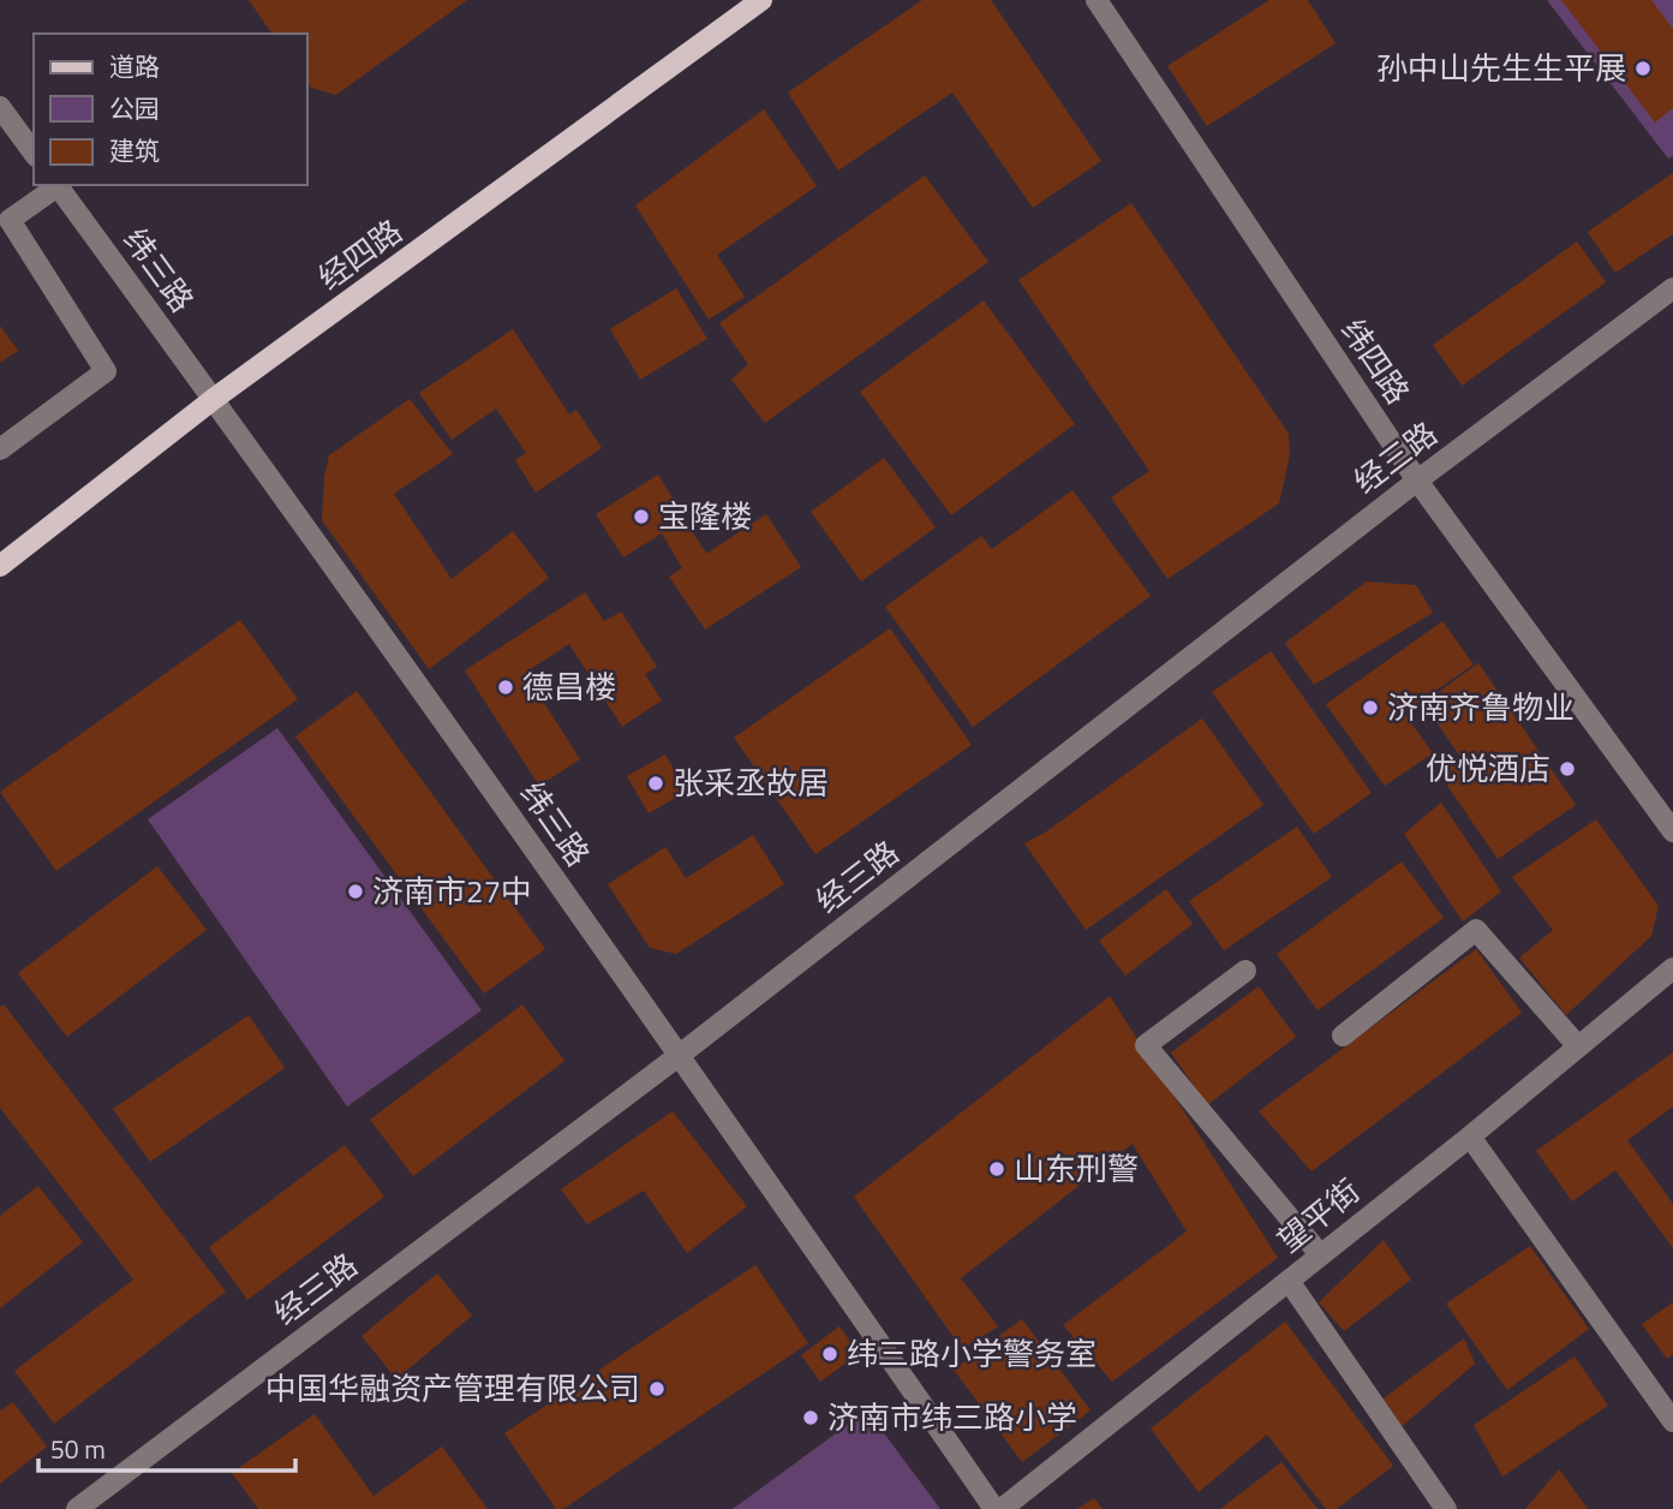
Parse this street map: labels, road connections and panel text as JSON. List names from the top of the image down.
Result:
{
  "streets": {
    "main road": ["经四路"],
    "street": [
      "纬三路",
      "纬四路",
      "经三路",
      "望平街"
    ]
  },
  "crossings": [
    ["经四路", "纬三路"],
    ["纬三路", "经三路"],
    ["纬四路", "经三路"]
  ],
  "places": [
    "孙中山先生生平展",
    "宝隆楼",
    "德昌楼",
    "济南齐鲁物业",
    "优悦酒店",
    "张采丞故居",
    "济南市27中",
    "山东刑警",
    "纬三路小学警务室",
    "中国华融资产管理有限公司",
    "济南市纬三路小学"
  ],
  "legend": ["道路", "公园", "建筑"],
  "scale_bar": "50 m"
}
